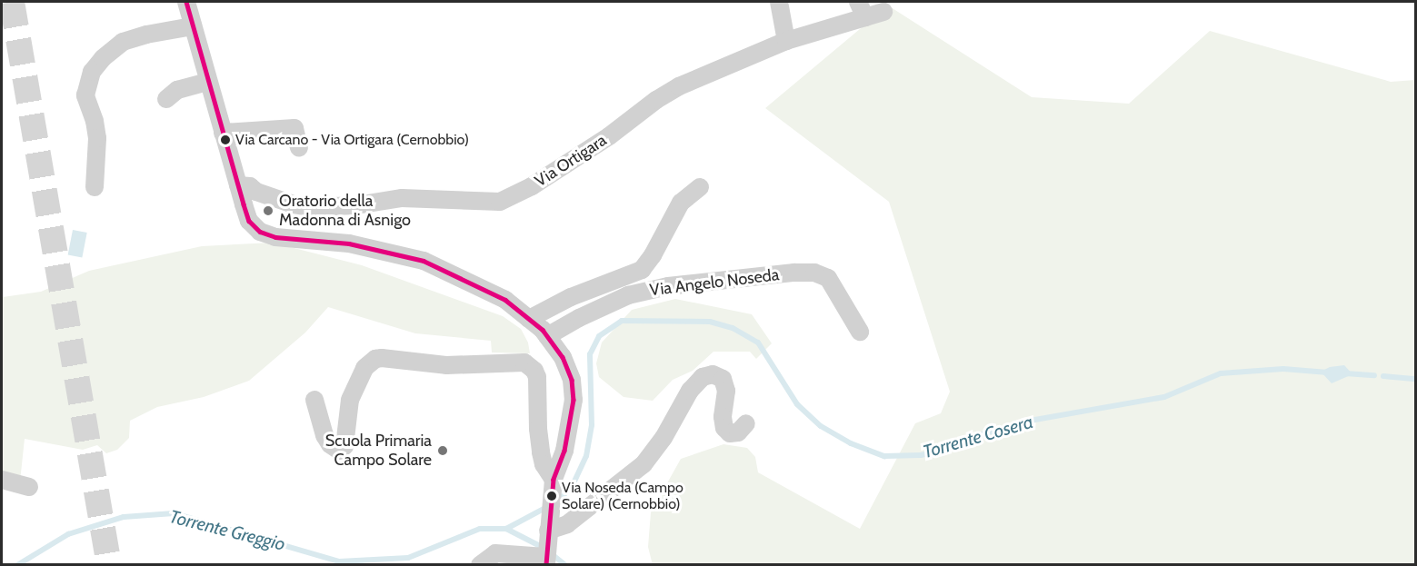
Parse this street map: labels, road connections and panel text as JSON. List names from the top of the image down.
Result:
{
  "streets": {
    "street": ["Via Ortigara", "Via Angelo Noseda"]
  },
  "water": ["Torrente Cosera", "Torrente Greggio"],
  "places": [
    "Via Carcano - Via Ortigara (Cernobbio)",
    "Oratorio della Madonna di Asnigo",
    "Scuola Primaria Campo Solare",
    "Via Noseda (Campo Solare) (Cernobbio)"
  ]
}
